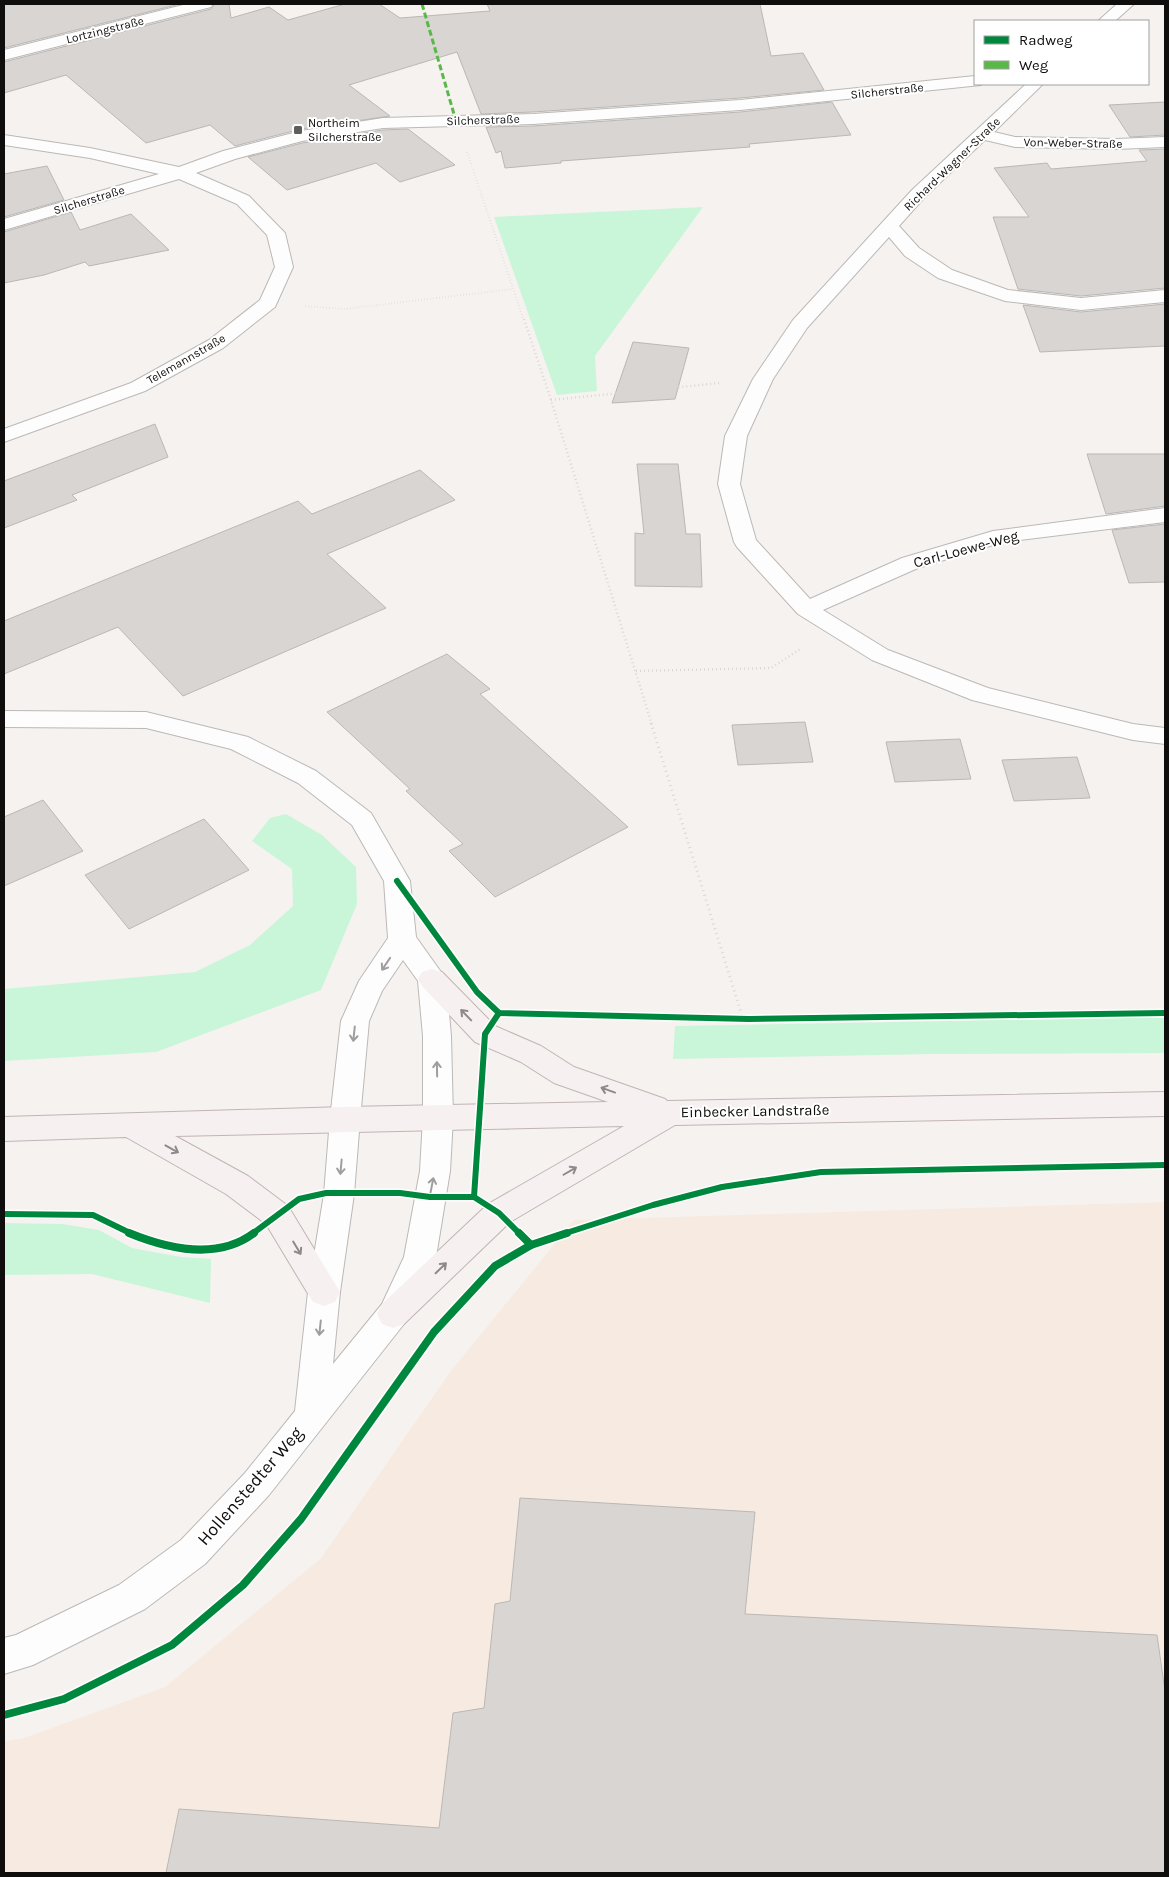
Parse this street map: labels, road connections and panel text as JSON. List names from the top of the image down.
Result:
{
  "streets": {
    "main road": ["Einbecker Landstraße"],
    "street": [
      "Lortzingstraße",
      "Silcherstraße",
      "Von-Weber-Straße",
      "Richard-Wagner-Straße",
      "Telemannstraße",
      "Carl-Loewe-Weg",
      "Hollenstedter Weg"
    ]
  },
  "crossings": [
    ["Silcherstraße", "Telemannstraße"],
    ["Von-Weber-Straße", "Richard-Wagner-Straße"],
    ["Richard-Wagner-Straße", "Carl-Loewe-Weg"],
    ["Einbecker Landstraße", "Hollenstedter Weg"]
  ],
  "places": {
    "transit": ["Northeim Silcherstraße"]
  },
  "legend": ["Radweg", "Weg"]
}
